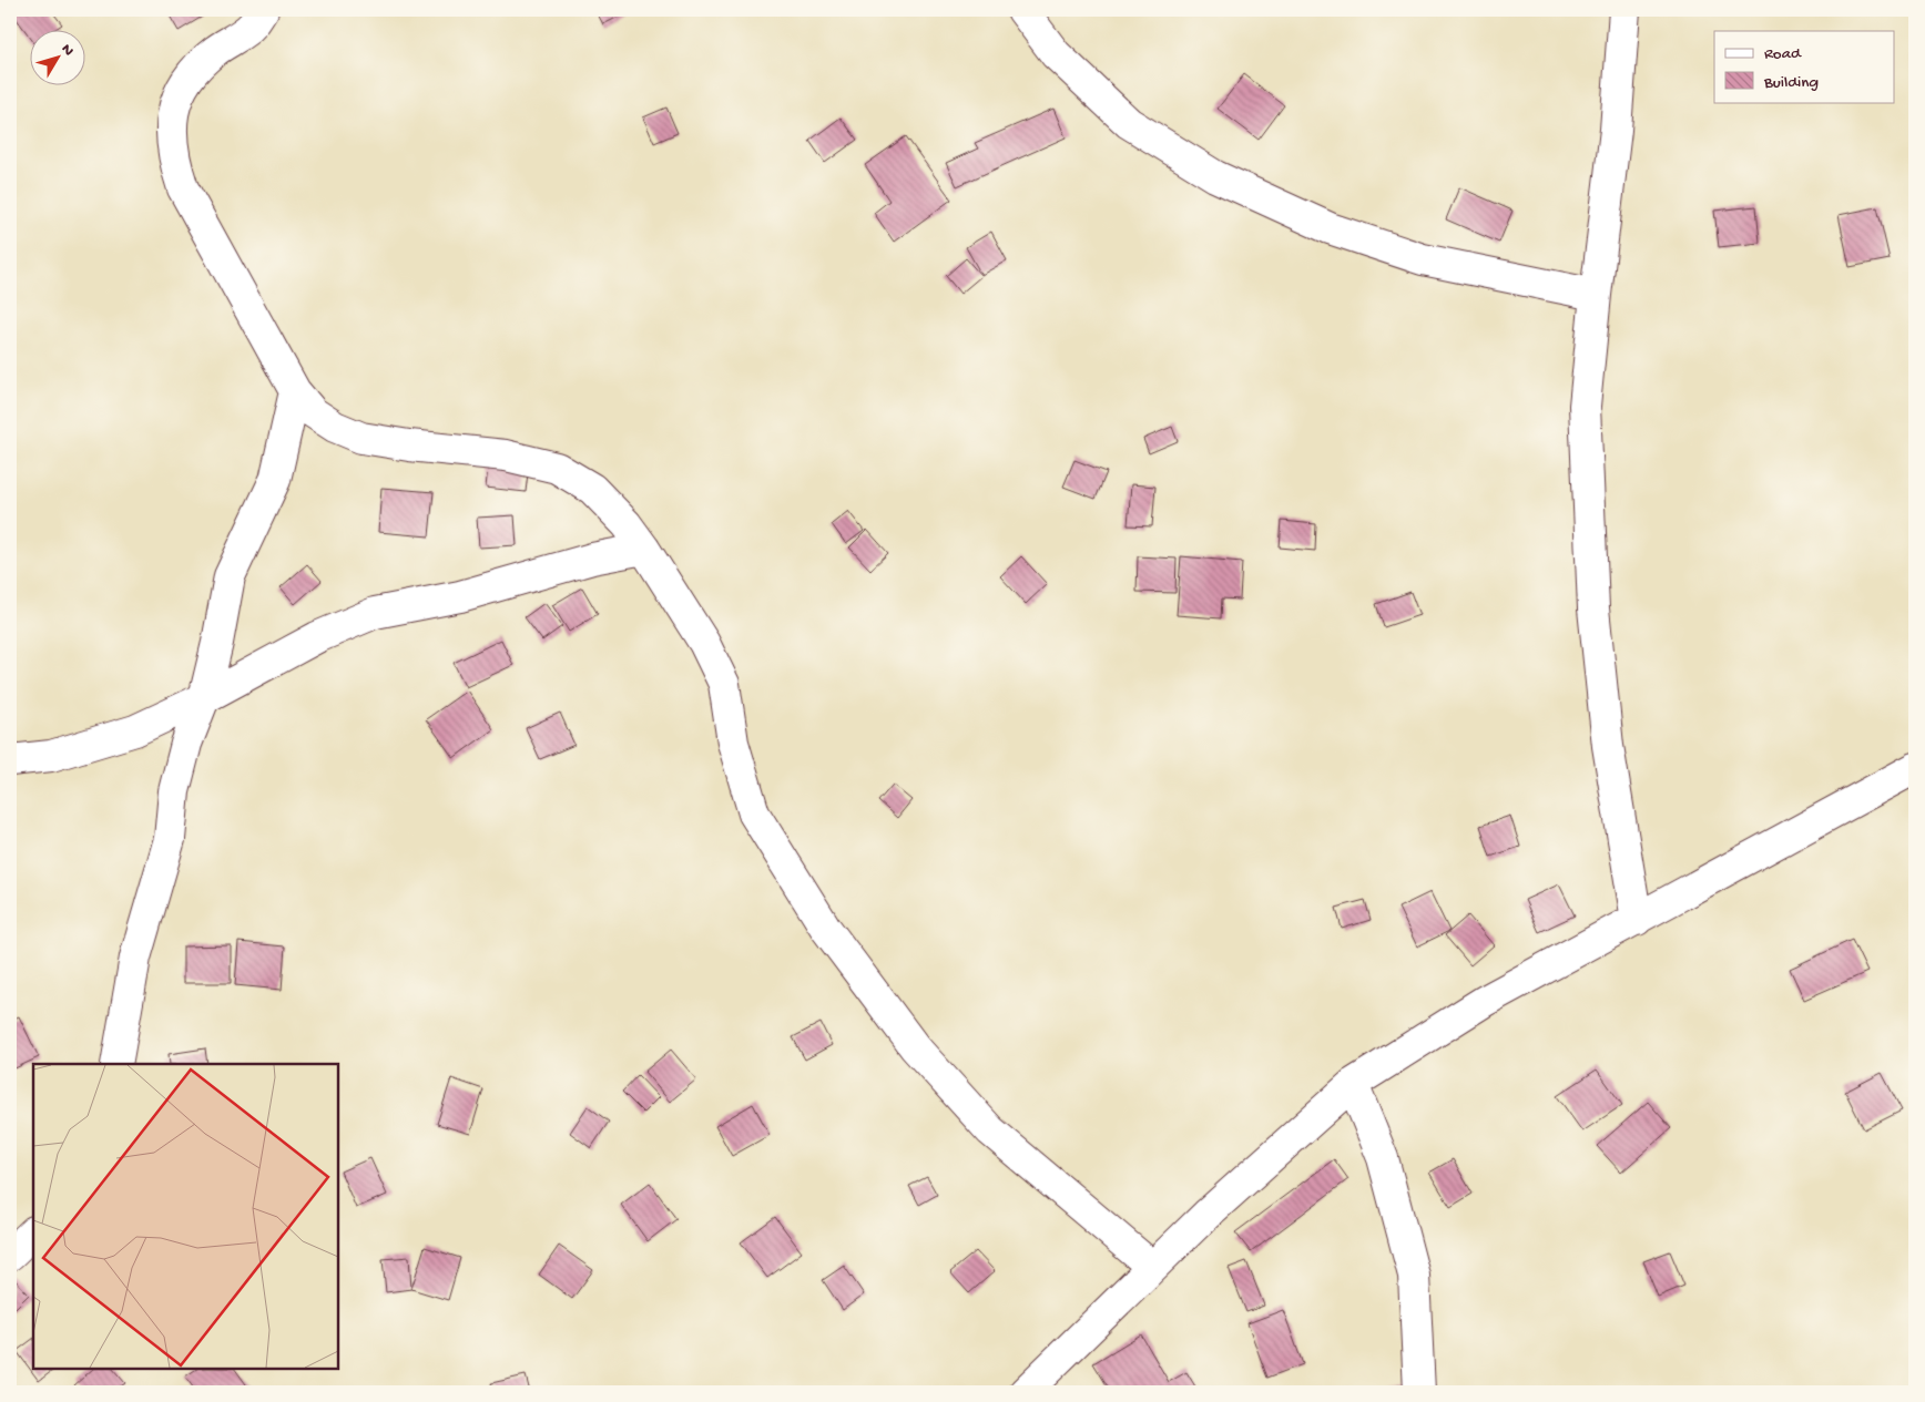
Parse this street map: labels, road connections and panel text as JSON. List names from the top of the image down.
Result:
{
  "legend": ["Road", "Building"],
  "north": "top right"
}
